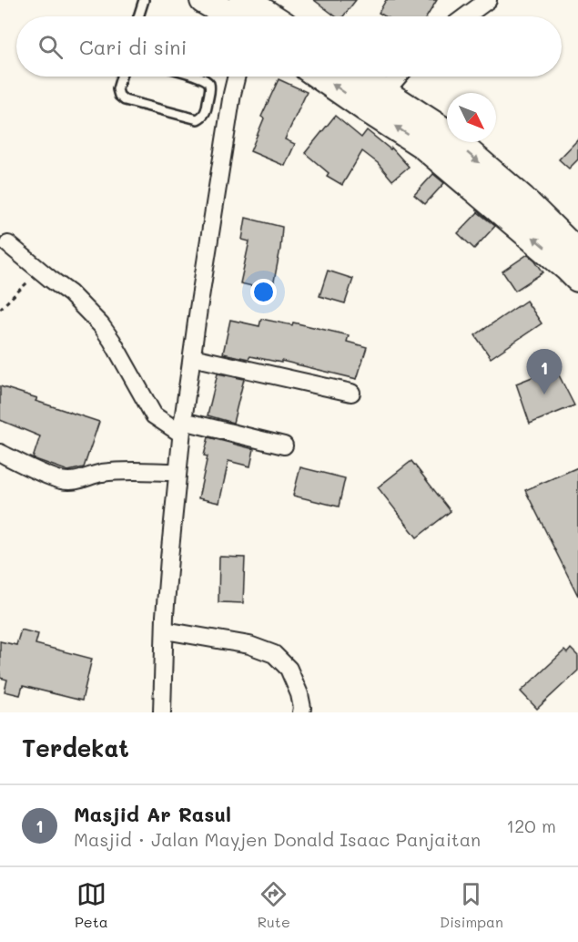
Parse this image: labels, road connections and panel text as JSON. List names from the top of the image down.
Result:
{
  "north": "bottom right",
  "page": {
    "search": "Cari di sini",
    "pins": "1",
    "heading": "Terdekat",
    "list": [
      {
        "mark": "1",
        "name": "Masjid Ar Rasul",
        "note": "Masjid · Jalan Mayjen Donald Isaac Panjaitan",
        "value": "120 m"
      }
    ],
    "nav": ["Peta", "Rute", "Disimpan"]
  }
}
